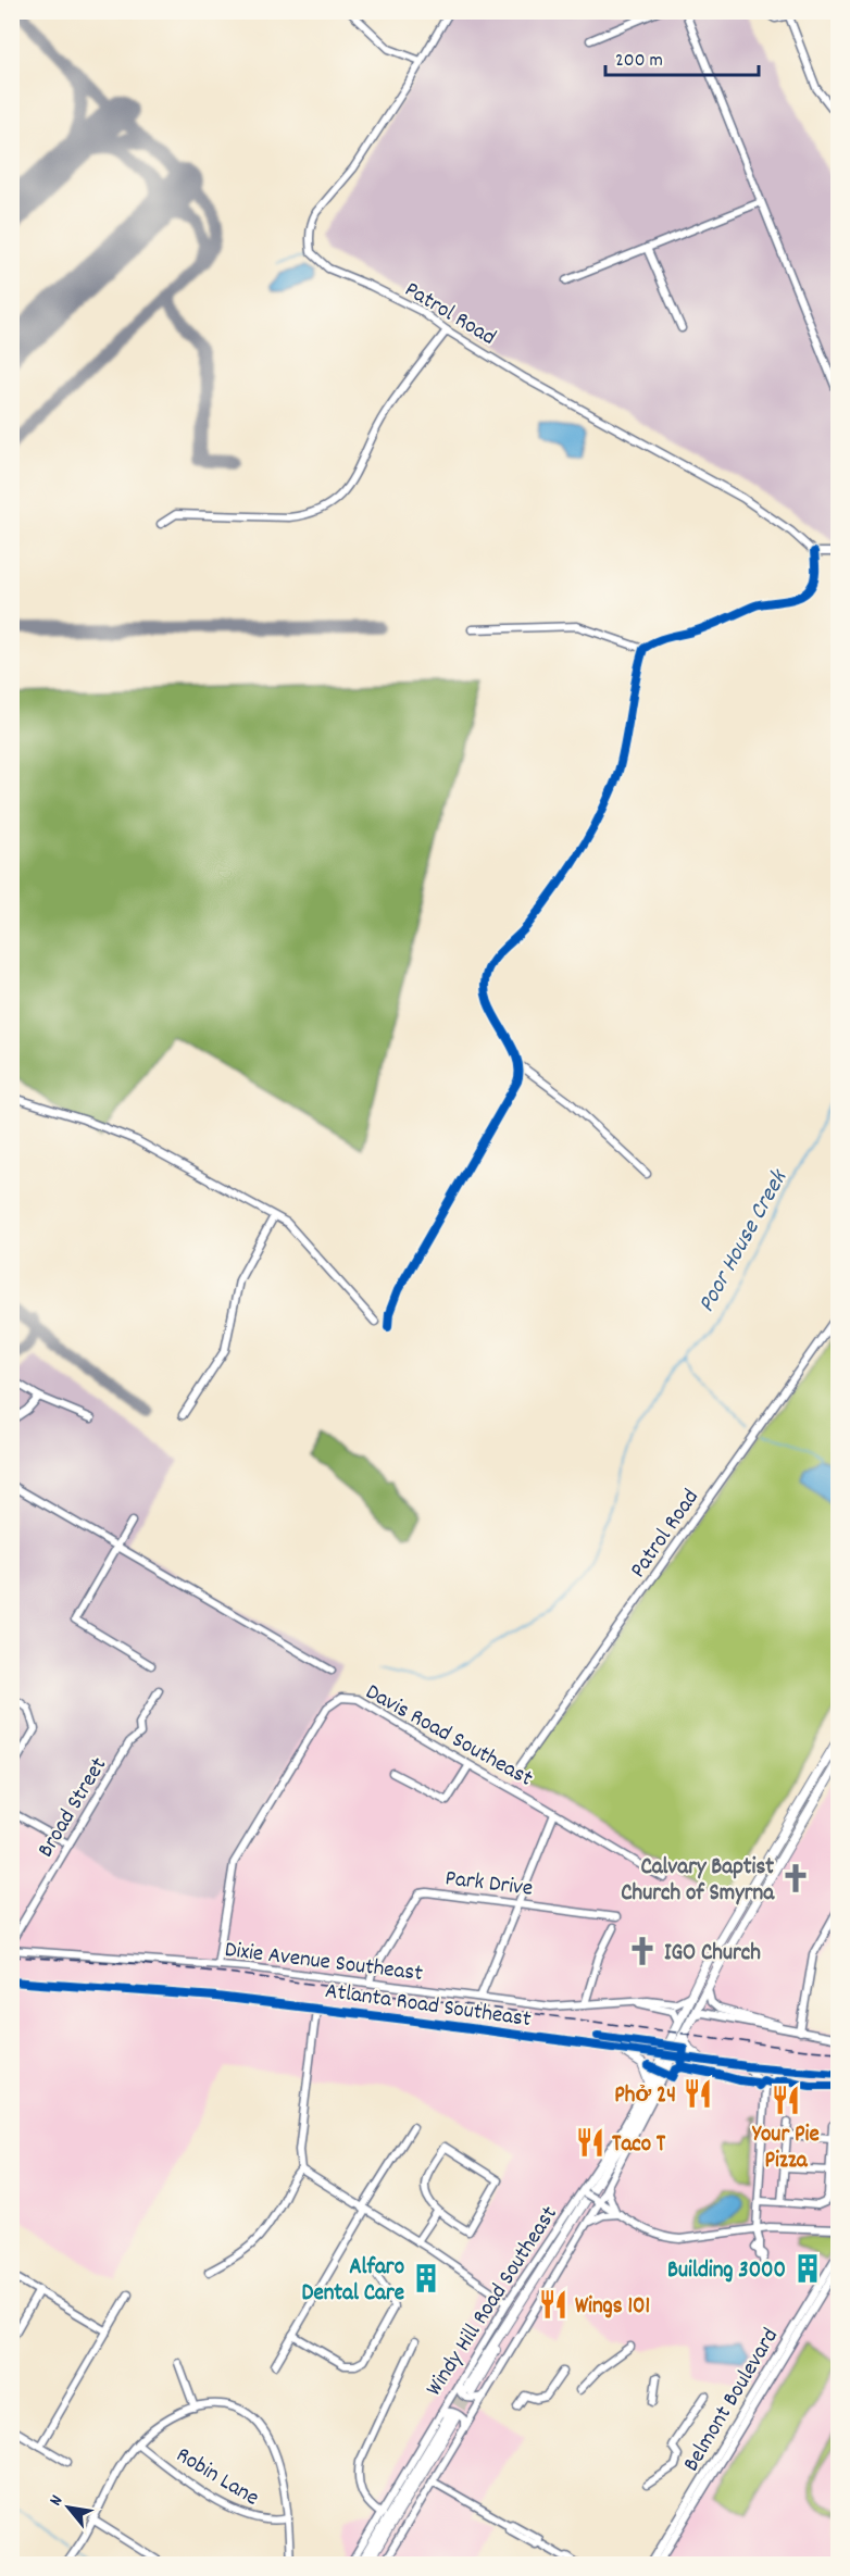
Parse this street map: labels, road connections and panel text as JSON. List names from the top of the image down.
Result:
{
  "streets": {
    "main road": ["Atlanta Road Southeast", "Windy Hill Road Southeast"],
    "street": [
      "Patrol Road",
      "Davis Road Southeast",
      "Broad Street",
      "Park Drive",
      "Dixie Avenue Southeast",
      "Belmont Boulevard",
      "Robin Lane"
    ]
  },
  "crossings": [
    ["Davis Road Southeast", "Dixie Avenue Southeast"],
    ["Park Drive", "Dixie Avenue Southeast"],
    ["Dixie Avenue Southeast", "Windy Hill Road Southeast"],
    ["Atlanta Road Southeast", "Windy Hill Road Southeast"]
  ],
  "water": ["Poor House Creek"],
  "places": {
    "church": ["Calvary Baptist Church of Smyrna", "IGO Church"],
    "restaurant": [
      "Phở 24",
      "Your Pie Pizza",
      "Taco T",
      "Wings 101"
    ],
    "building": ["Building 3000", "Alfaro Dental Care"]
  },
  "scale_bar": "200 m",
  "north": "top left"
}
